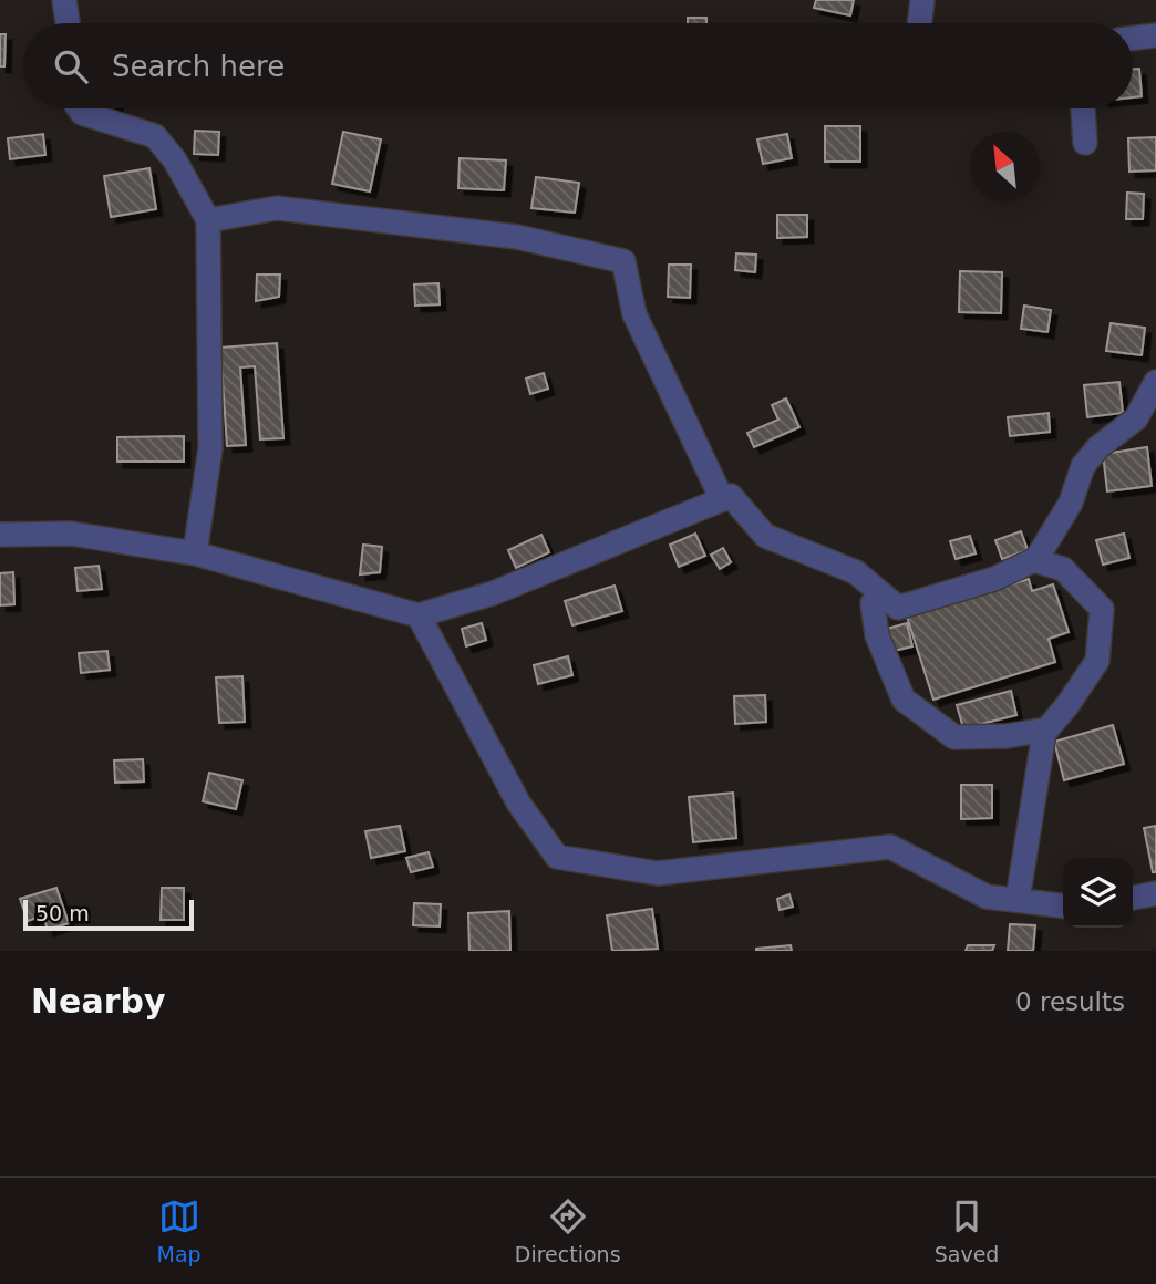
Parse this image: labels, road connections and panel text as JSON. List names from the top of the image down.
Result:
{
  "scale_bar": "50 m",
  "north": "top left",
  "page": {
    "search": "Search here",
    "scale": "50 m",
    "heading": ["Nearby", "0 results"],
    "nav": ["Map", "Directions", "Saved"]
  }
}
